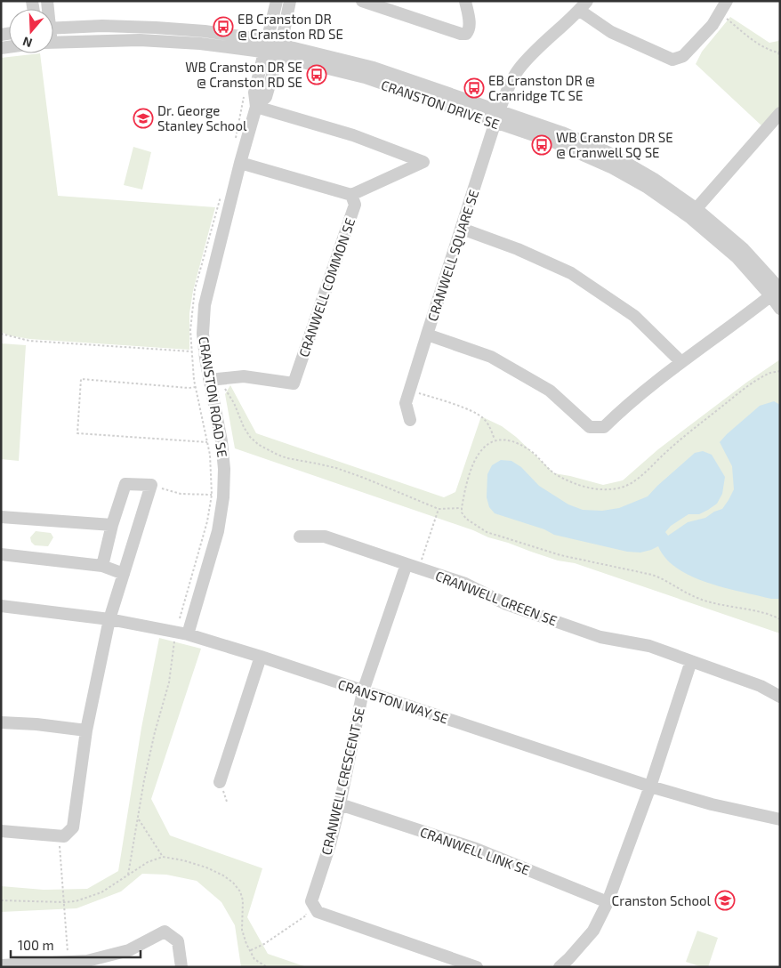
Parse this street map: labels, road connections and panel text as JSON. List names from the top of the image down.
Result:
{
  "streets": {
    "street": [
      "CRANSTON DRIVE SE",
      "CRANWELL SQUARE SE",
      "CRANWELL COMMON SE",
      "CRANSTON ROAD SE",
      "CRANWELL GREEN SE",
      "CRANSTON WAY SE",
      "CRANWELL CRESCENT SE",
      "CRANWELL LINK SE"
    ]
  },
  "crossings": [
    ["CRANSTON DRIVE SE", "CRANWELL SQUARE SE"],
    ["CRANSTON DRIVE SE", "CRANSTON ROAD SE"],
    ["CRANWELL COMMON SE", "CRANSTON ROAD SE"],
    ["CRANSTON ROAD SE", "CRANSTON WAY SE"],
    ["CRANSTON WAY SE", "CRANWELL CRESCENT SE"],
    ["CRANWELL CRESCENT SE", "CRANWELL LINK SE"]
  ],
  "places": {
    "bus stop": [
      "EB Cranston DR @ Cranston RD SE",
      "WB Cranston DR SE @ Cranston RD SE",
      "EB Cranston DR @ Cranridge TC SE",
      "WB Cranston DR SE @ Cranwell SQ SE"
    ],
    "school or university": ["Dr. George Stanley School", "Cranston School"]
  },
  "scale_bar": "100 m",
  "north": "bottom"
}
